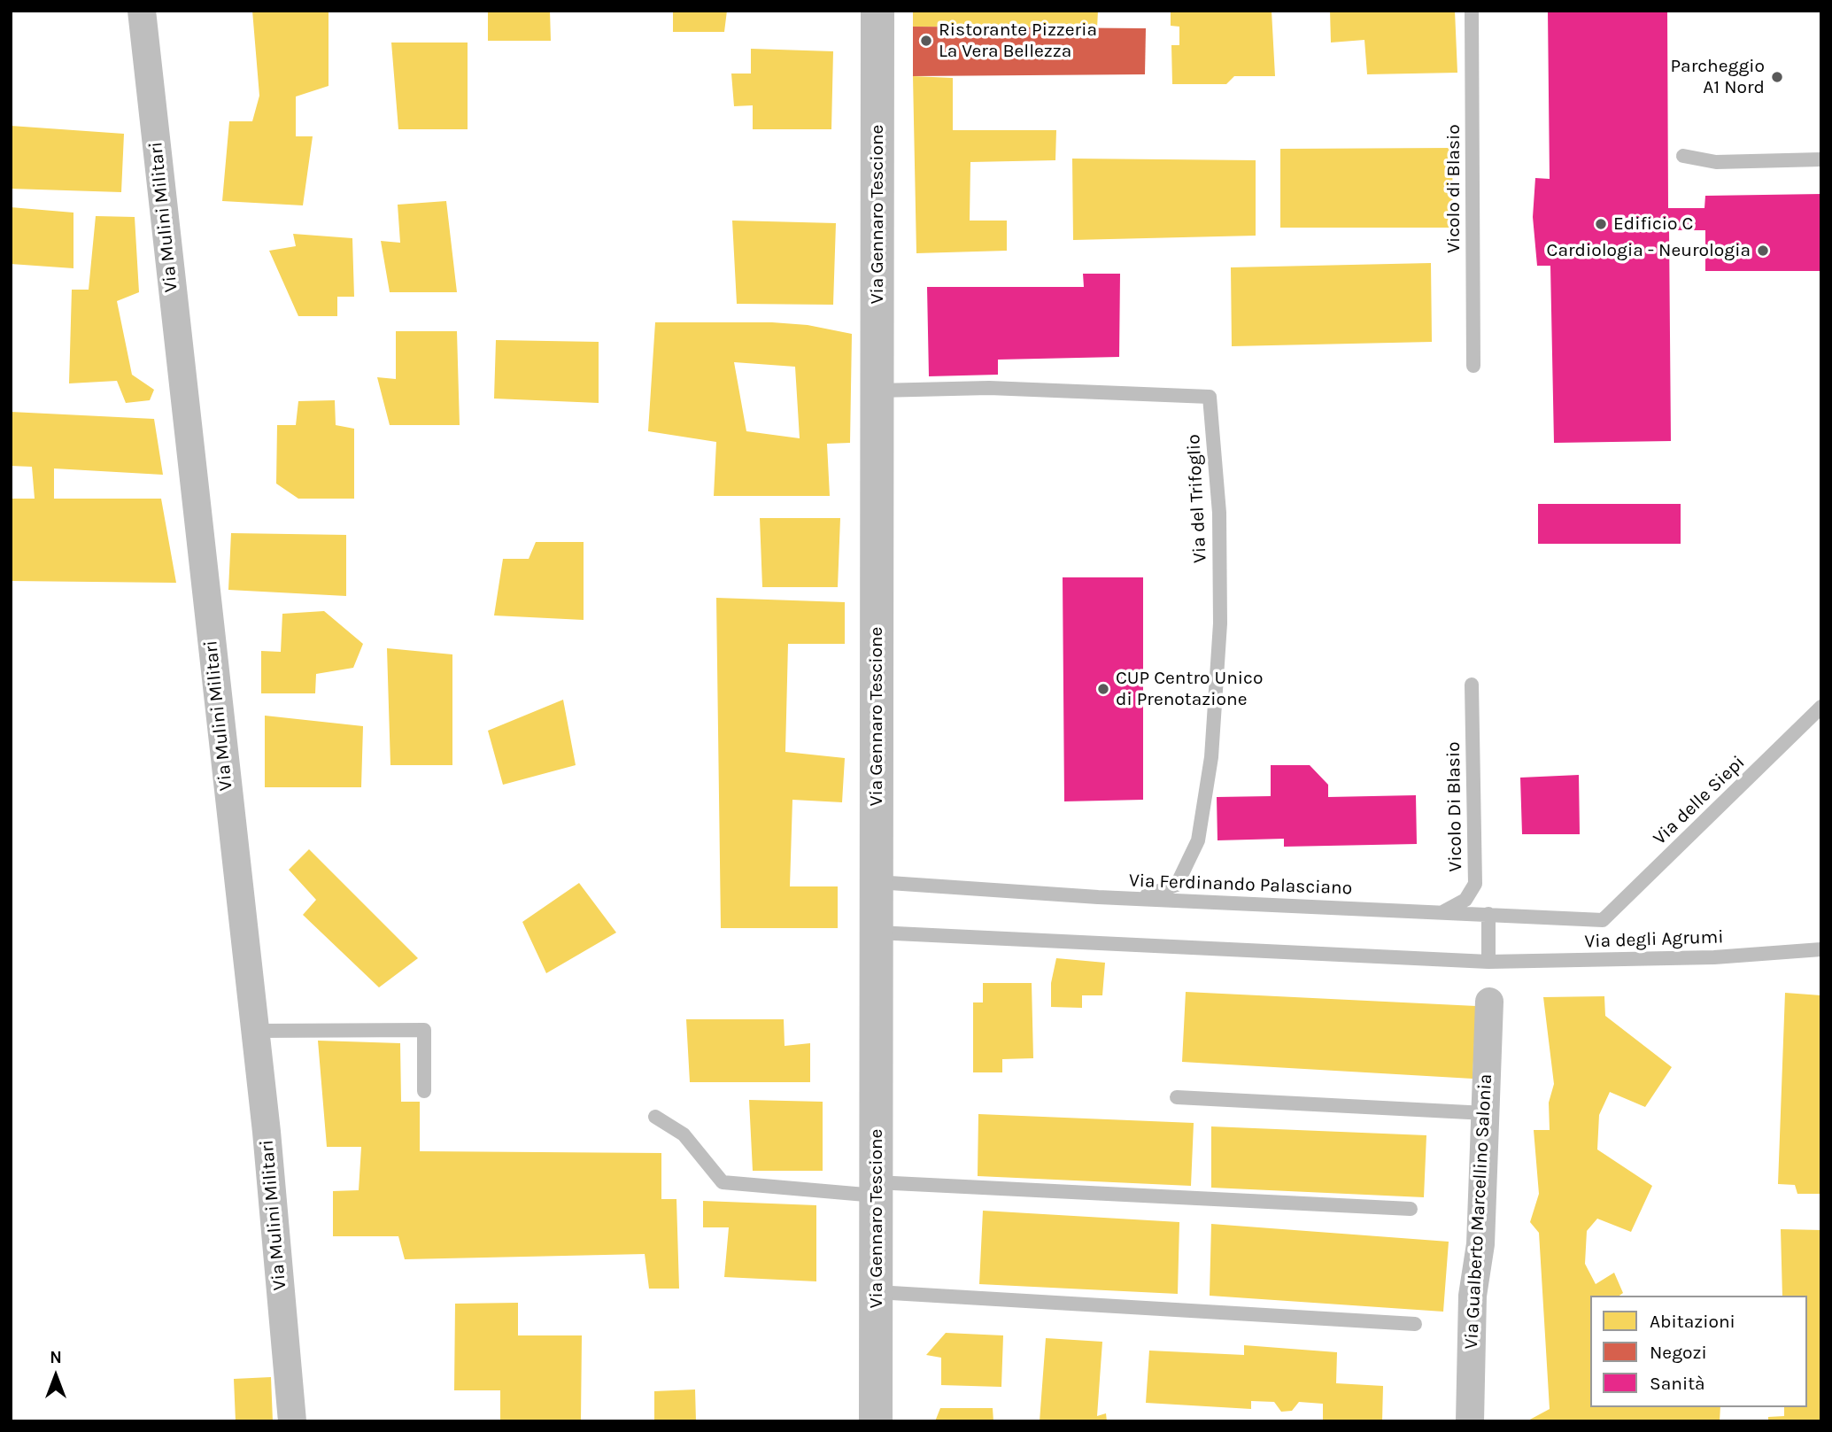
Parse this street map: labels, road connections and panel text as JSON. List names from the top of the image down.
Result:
{
  "streets": {
    "street": ["Via Gennaro Tescione", "Via Mulini Militari", "Via Gualberto Marcellino Salonia"],
    "lane": [
      "Vicolo di Blasio",
      "Via del Trifoglio",
      "Via delle Siepi",
      "Vicolo Di Blasio",
      "Via Ferdinando Palasciano",
      "Via degli Agrumi"
    ]
  },
  "crossings": [
    ["Via Gennaro Tescione", "Via del Trifoglio"],
    ["Via Gennaro Tescione", "Via Ferdinando Palasciano"],
    ["Via del Trifoglio", "Via Ferdinando Palasciano"],
    ["Via delle Siepi", "Via Ferdinando Palasciano"],
    ["Vicolo Di Blasio", "Via Ferdinando Palasciano"]
  ],
  "places": [
    "Ristorante Pizzeria La Vera Bellezza",
    "Parcheggio A1 Nord",
    "Edificio C",
    "Cardiologia - Neurologia",
    "CUP Centro Unico di Prenotazione"
  ],
  "legend": ["Abitazioni", "Negozi", "Sanità"],
  "north": "top"
}
